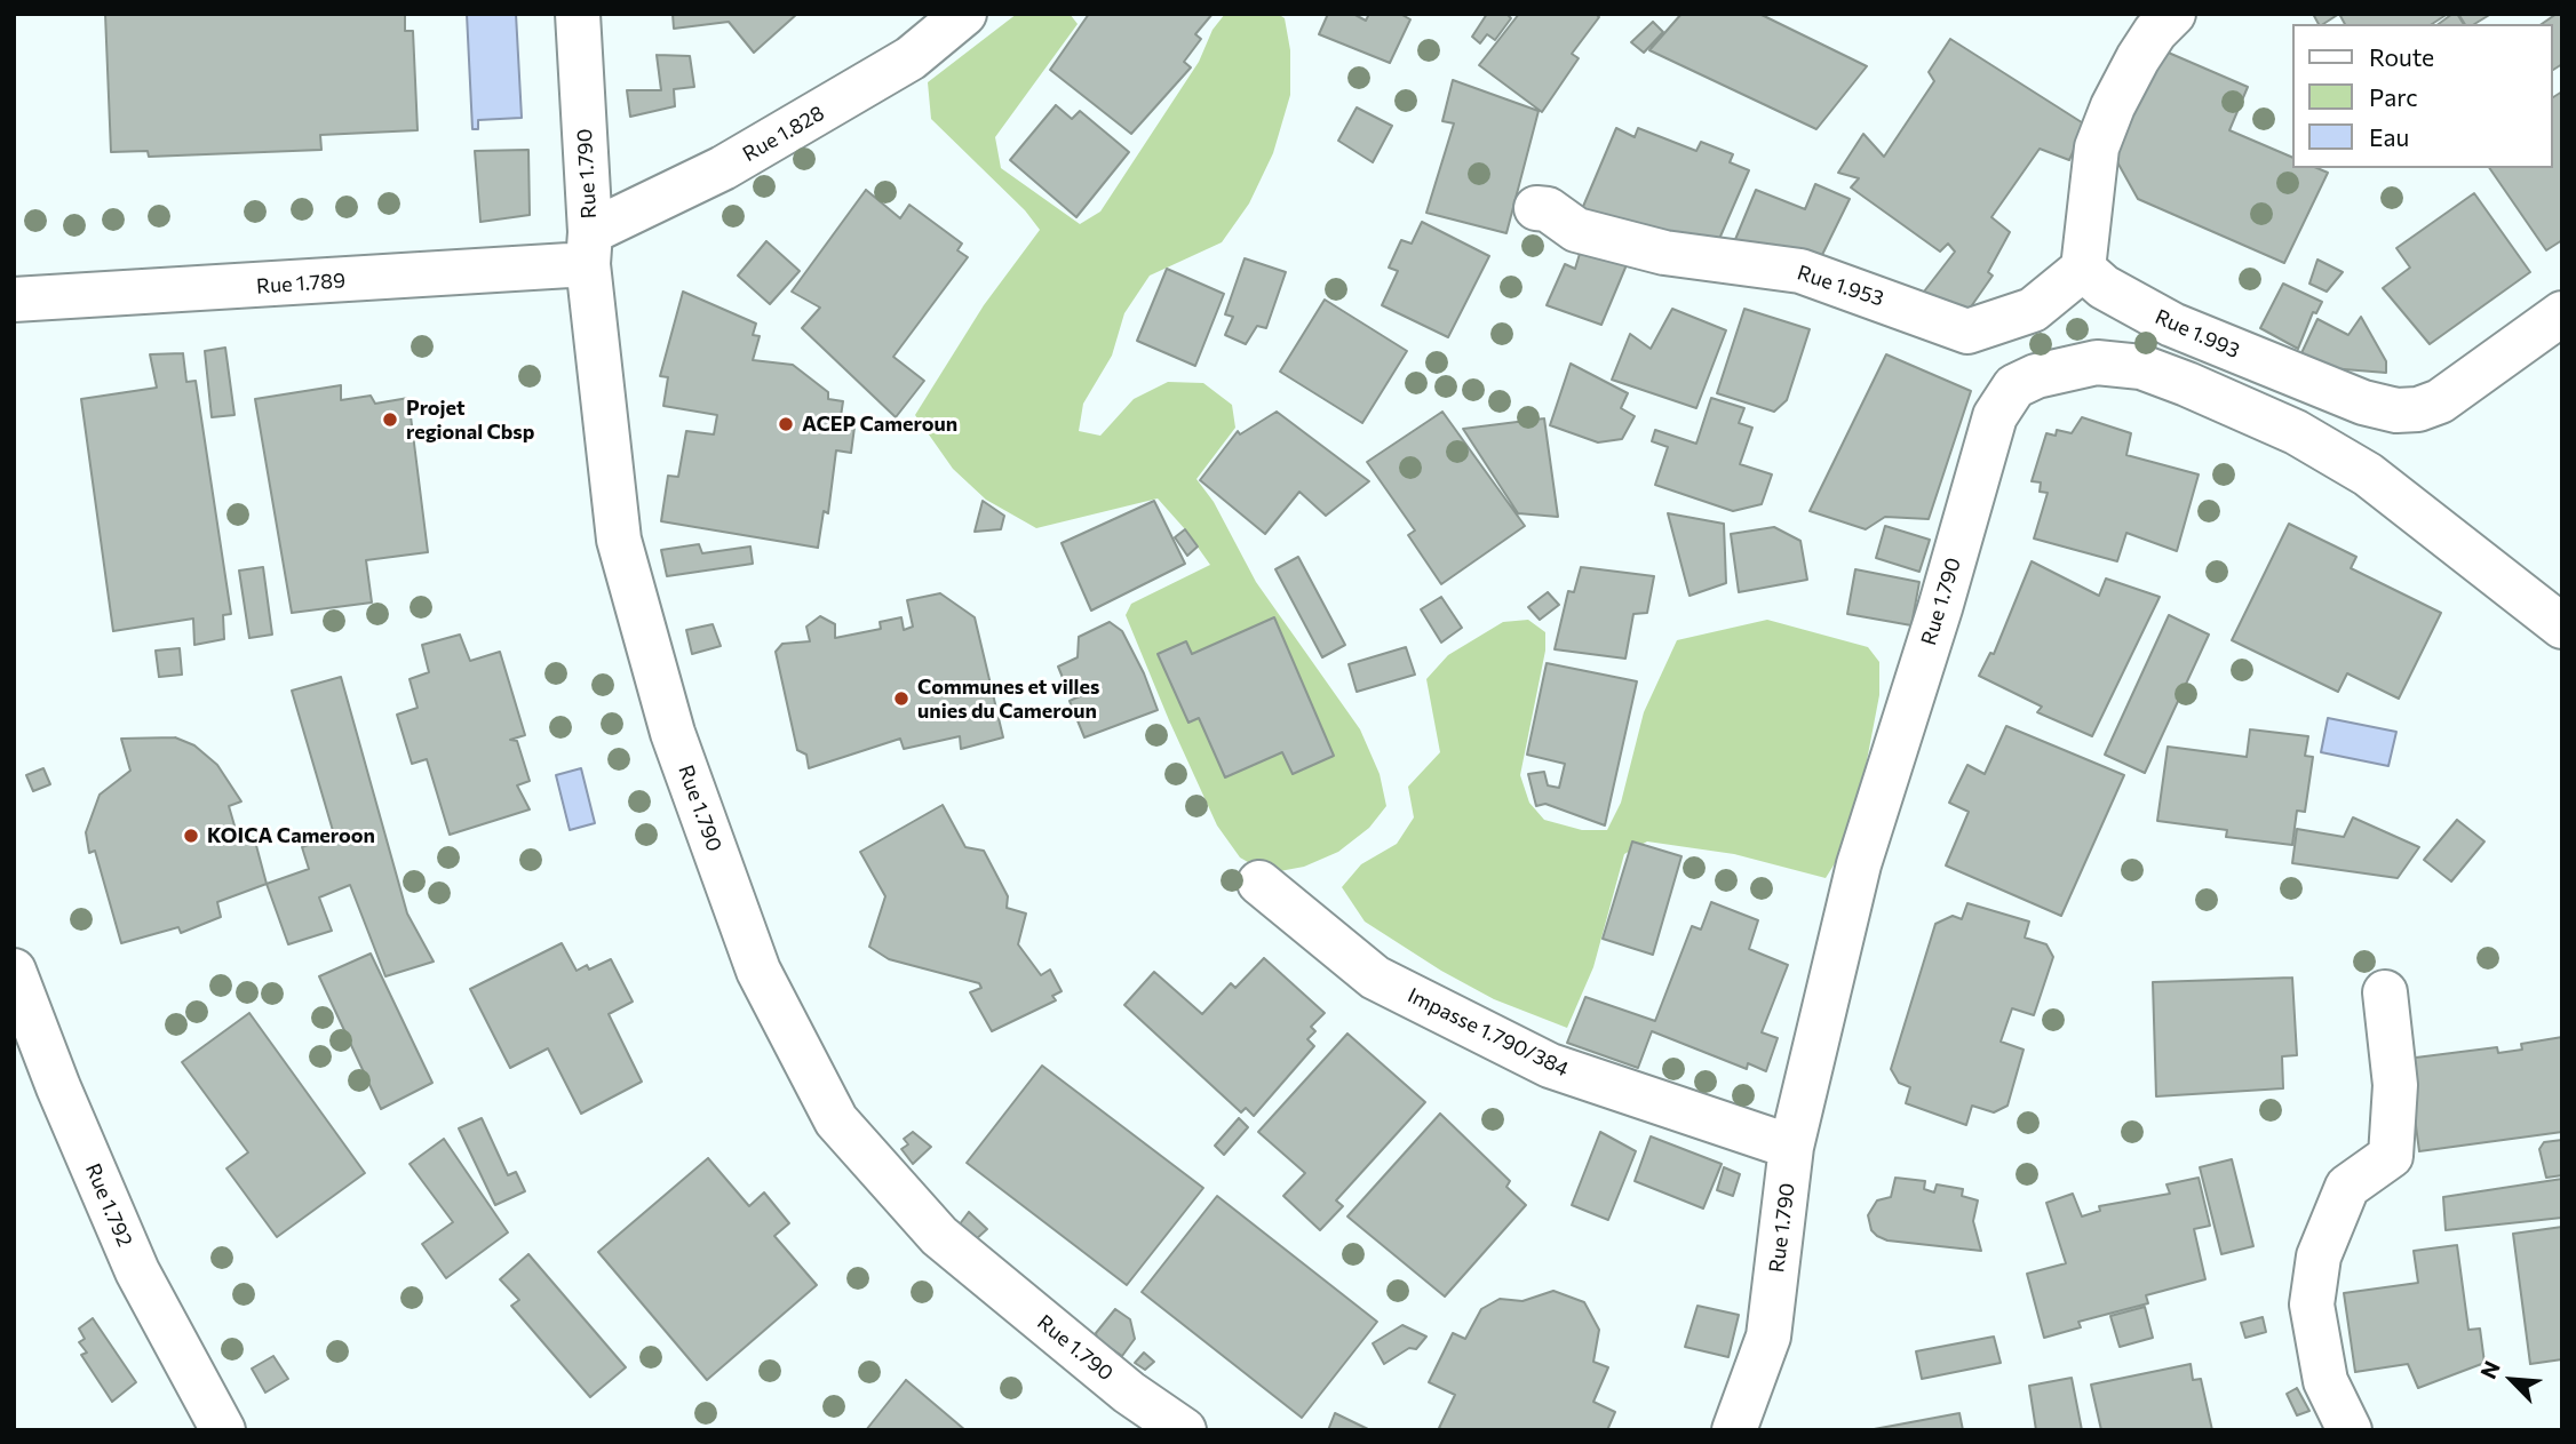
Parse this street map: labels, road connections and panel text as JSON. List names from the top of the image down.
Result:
{
  "streets": {
    "street": [
      "Rue 1.828",
      "Rue 1.790",
      "Rue 1.789",
      "Rue 1.953",
      "Rue 1.993",
      "Impasse 1.790/384",
      "Rue 1.792"
    ]
  },
  "crossings": [
    ["Rue 1.828", "Rue 1.790"],
    ["Rue 1.828", "Rue 1.789"],
    ["Rue 1.790", "Rue 1.789"],
    ["Rue 1.790", "Impasse 1.790/384"],
    ["Rue 1.953", "Rue 1.993"]
  ],
  "places": [
    "Projet regional Cbsp",
    "ACEP Cameroun",
    "Communes et villes unies du Cameroun",
    "KOICA Cameroon"
  ],
  "legend": ["Route", "Parc", "Eau"],
  "north": "top left"
}
